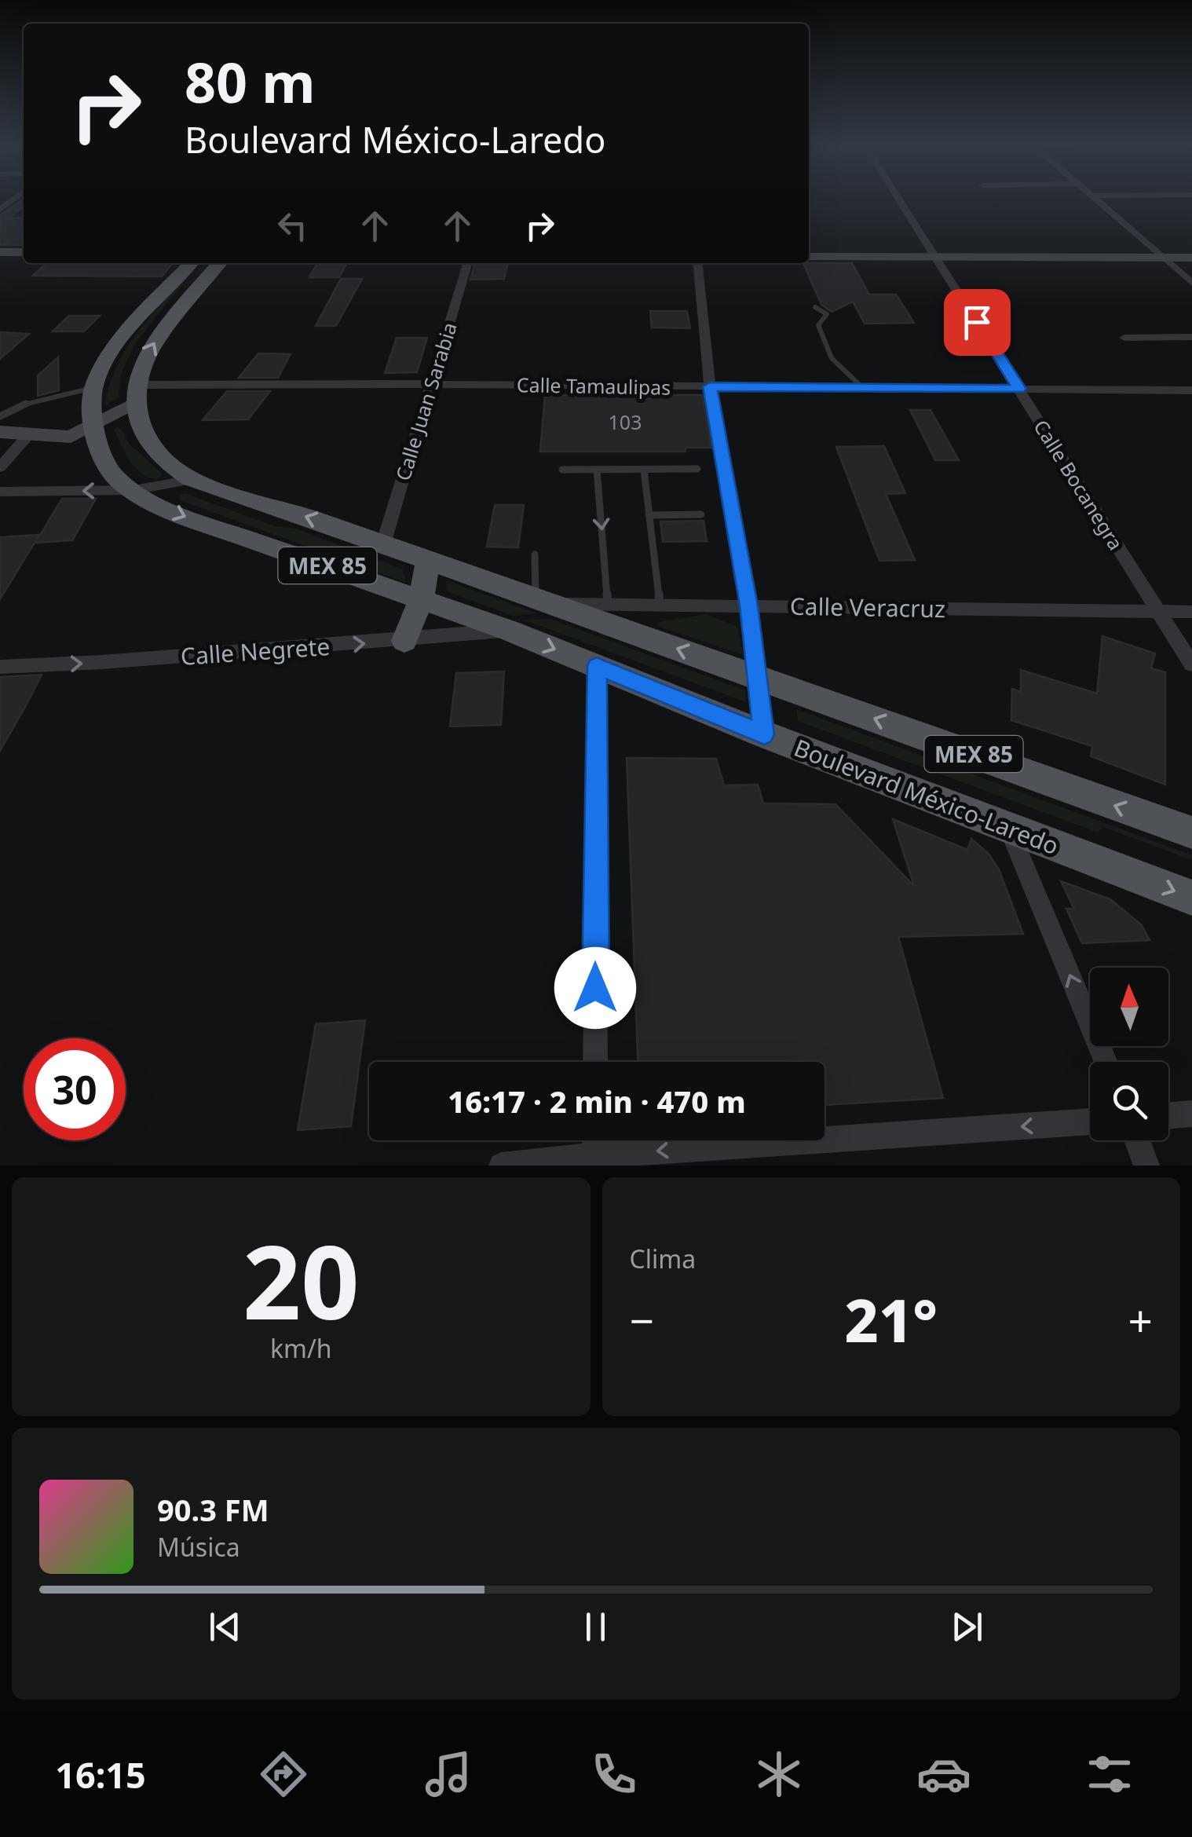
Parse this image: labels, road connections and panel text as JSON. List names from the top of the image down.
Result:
{
  "streets": {
    "main road": ["MEX 85", "Boulevard México-Laredo"],
    "street": [
      "Calle Tamaulipas",
      "Calle Juan Sarabia",
      "Calle Bocanegra",
      "Calle Veracruz",
      "Calle Negrete"
    ]
  },
  "crossings": [
    ["Calle Tamaulipas", "Calle Juan Sarabia"],
    ["Calle Tamaulipas", "Calle Bocanegra"],
    ["Calle Tamaulipas", "MEX 85"],
    ["Calle Juan Sarabia", "MEX 85"],
    ["Calle Bocanegra", "Calle Veracruz"],
    ["MEX 85", "Calle Veracruz"],
    ["Calle Negrete", "Boulevard México-Laredo"]
  ],
  "one_way": ["Calle Negrete"],
  "house_numbers": ["103"],
  "north": "top",
  "page": {
    "turn": ["80 m", "Boulevard México-Laredo"],
    "limit": "30",
    "trip": "16:17 · 2 min · 470 m",
    "tile": [
      ["20", "km/h"],
      "Clima"
    ],
    "heat": ["−", "21°", "+"],
    "song": ["90.3 FM", "Música"],
    "tabs": "16:15"
  }
}
